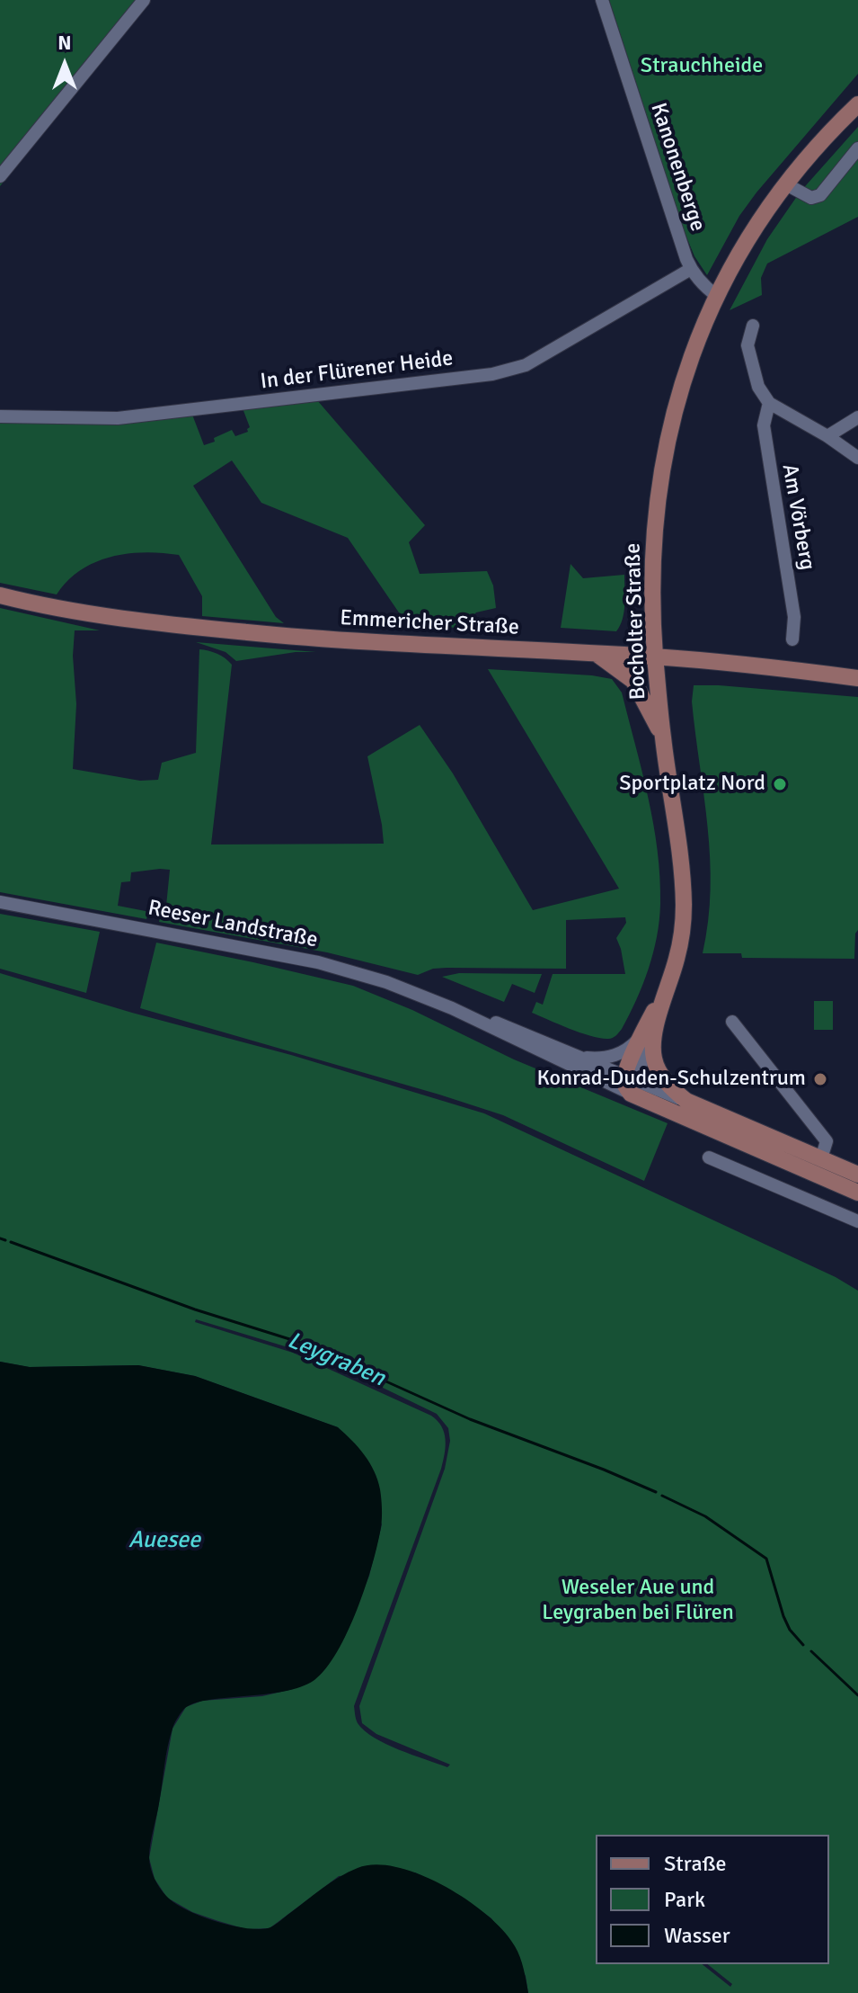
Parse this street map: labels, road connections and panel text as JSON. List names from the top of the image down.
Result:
{
  "streets": {
    "main road": ["Bocholter Straße", "Emmericher Straße", "Reeser Landstraße"],
    "street": ["Kanonenberge", "In der Flürener Heide", "Am Vörberg"]
  },
  "crossings": [
    ["Kanonenberge", "In der Flürener Heide"],
    ["Kanonenberge", "Bocholter Straße"],
    ["Bocholter Straße", "Emmericher Straße"],
    ["Bocholter Straße", "Reeser Landstraße"]
  ],
  "water": ["Leygraben", "Auesee"],
  "parks": ["Strauchheide", "Weseler Aue und Leygraben bei Flüren"],
  "places": ["Sportplatz Nord", "Konrad-Duden-Schulzentrum"],
  "legend": ["Straße", "Park", "Wasser"],
  "north": "top"
}
